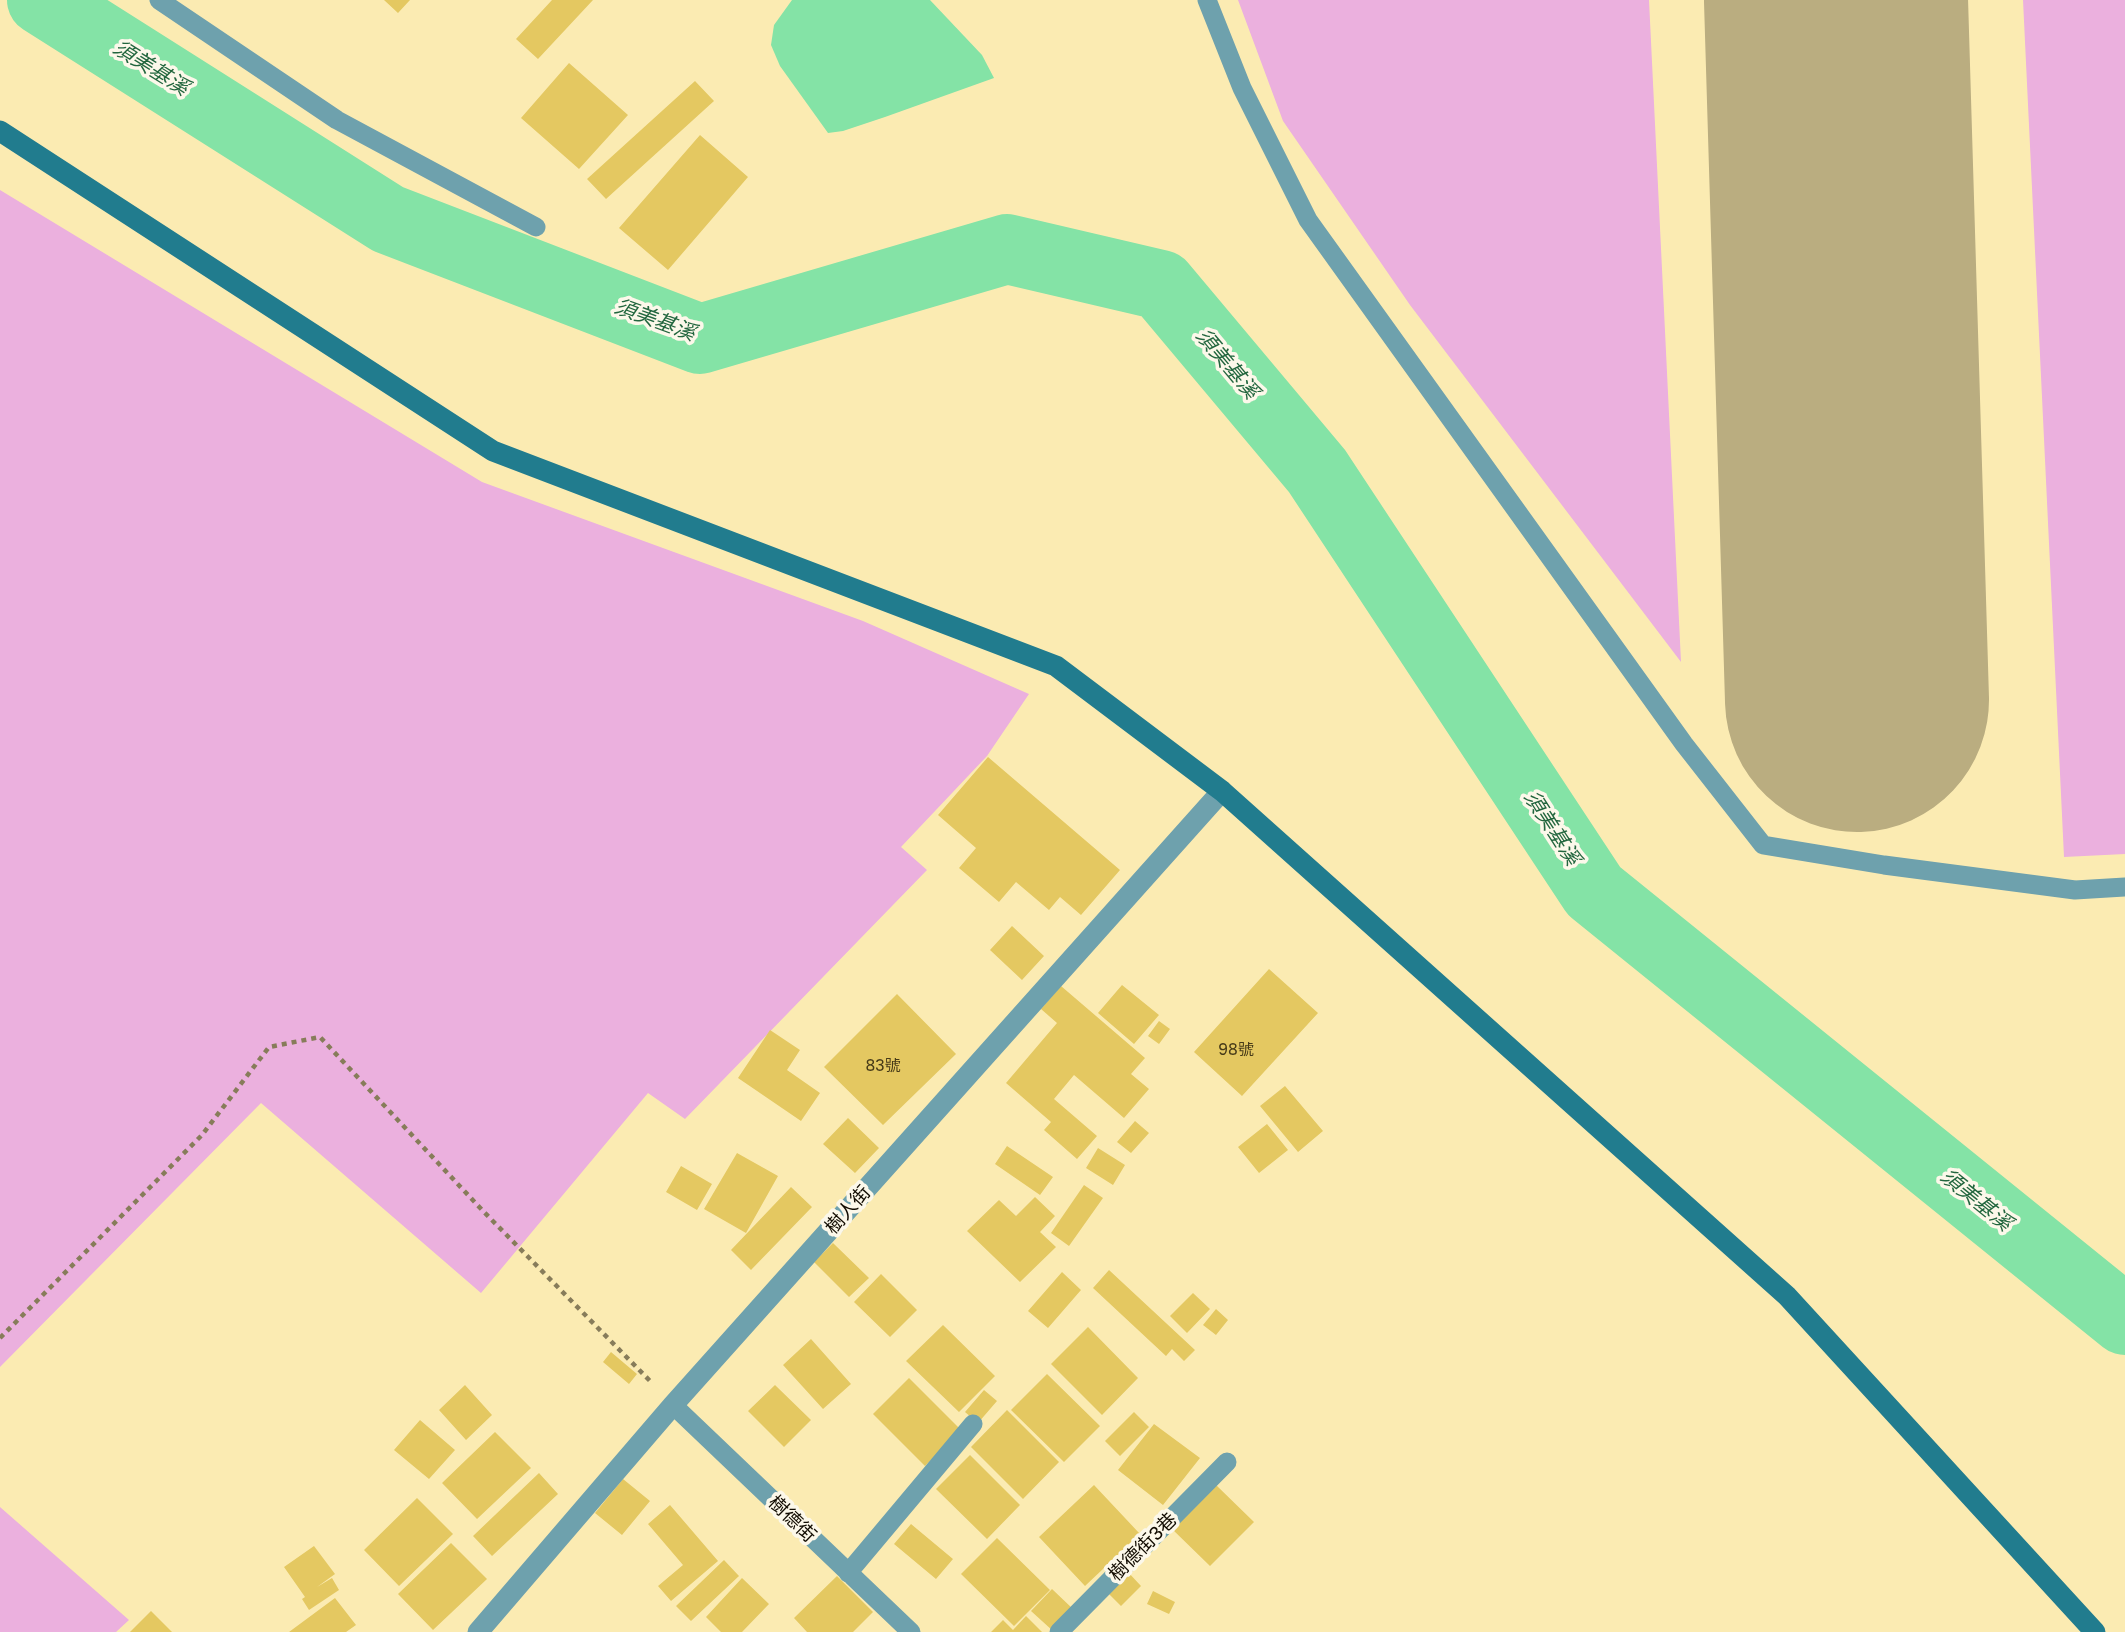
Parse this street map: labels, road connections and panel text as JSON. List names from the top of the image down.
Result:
{
  "streets": {
    "street": ["樹人街"],
    "lane": ["樹德街", "樹德街3巷"]
  },
  "crossings": [
    ["樹人街", "樹德街"]
  ],
  "water": ["須美基溪"],
  "house_numbers": ["98號", "83號"]
}
